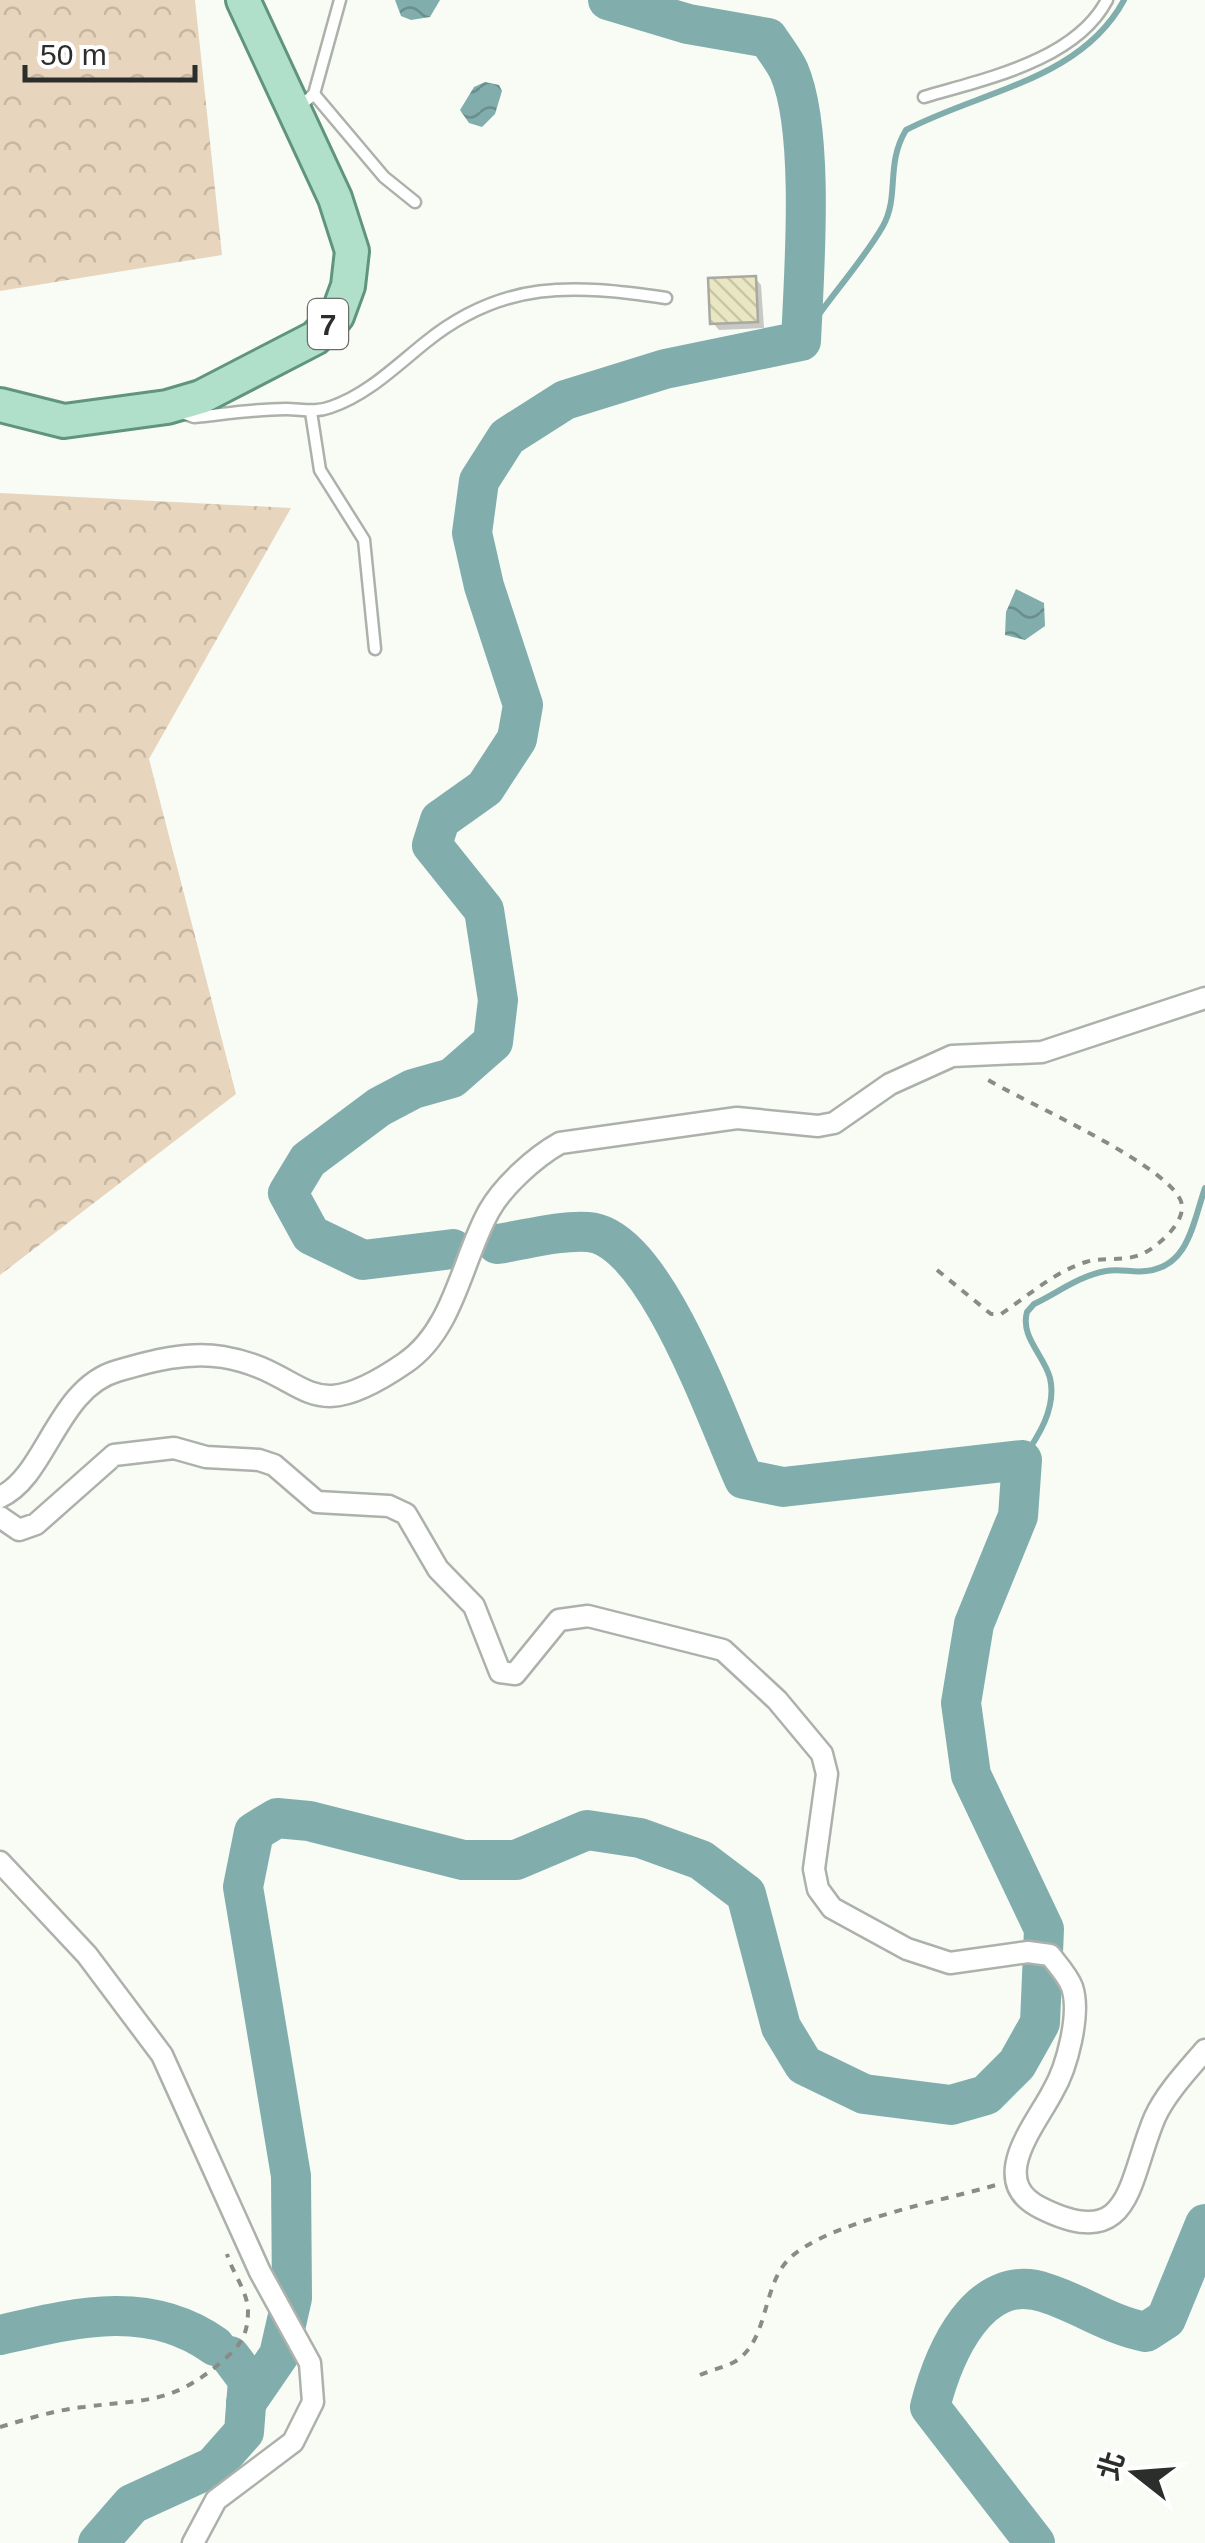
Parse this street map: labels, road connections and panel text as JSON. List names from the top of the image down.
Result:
{
  "streets": {
    "main road": ["7"]
  },
  "scale_bar": "50 m",
  "north": "left"
}
